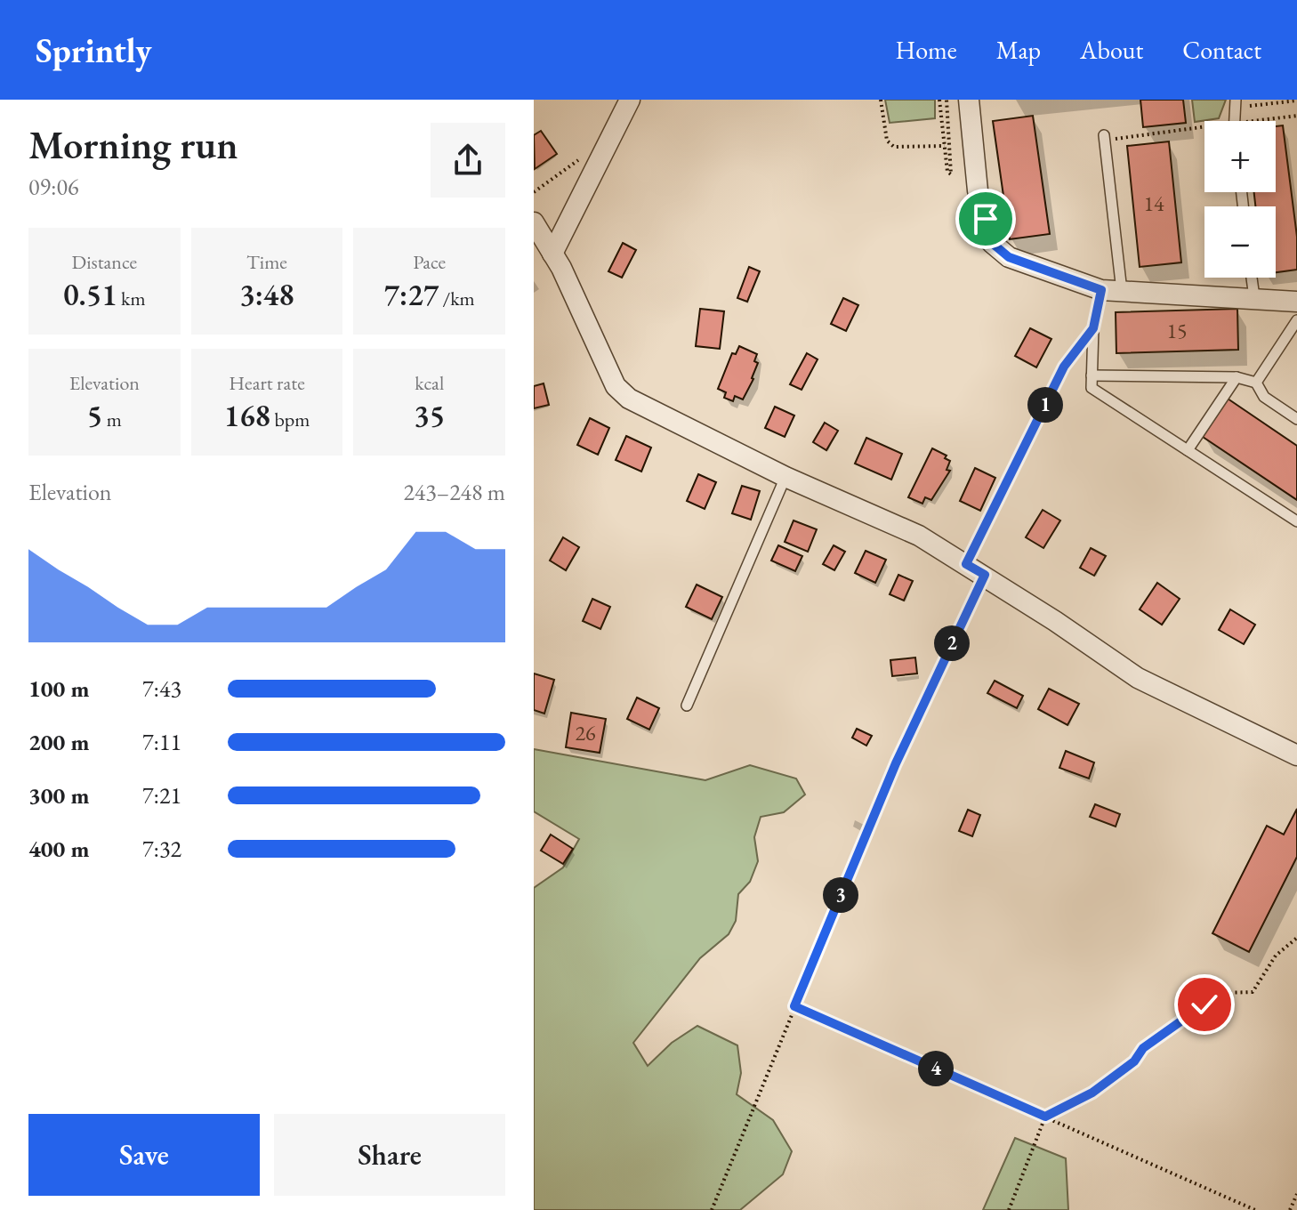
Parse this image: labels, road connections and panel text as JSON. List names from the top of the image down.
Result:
{
  "house_numbers": ["14", "15", "26"],
  "page": {
    "header": "Sprintly",
    "nav": [
      "Home",
      "Map",
      "About",
      "Contact"
    ],
    "heading": ["Morning run", "09:06"],
    "map_buttons": ["+", "−"],
    "stats": [
      ["Distance", "0.51 km"],
      ["Time", "3:48"],
      ["Pace", "7:27 /km"],
      ["Elevation", "5 m"],
      ["Heart rate", "168 bpm"],
      ["kcal", "35"]
    ],
    "pins": [
      "1",
      "2",
      "3",
      "4"
    ],
    "chart": ["Elevation", "243–248 m"],
    "list": [
      {
        "name": "100 m",
        "note": "7:43"
      },
      {
        "name": "200 m",
        "note": "7:11"
      },
      {
        "name": "300 m",
        "note": "7:21"
      },
      {
        "name": "400 m",
        "note": "7:32"
      }
    ],
    "buttons": ["Save", "Share"]
  }
}
